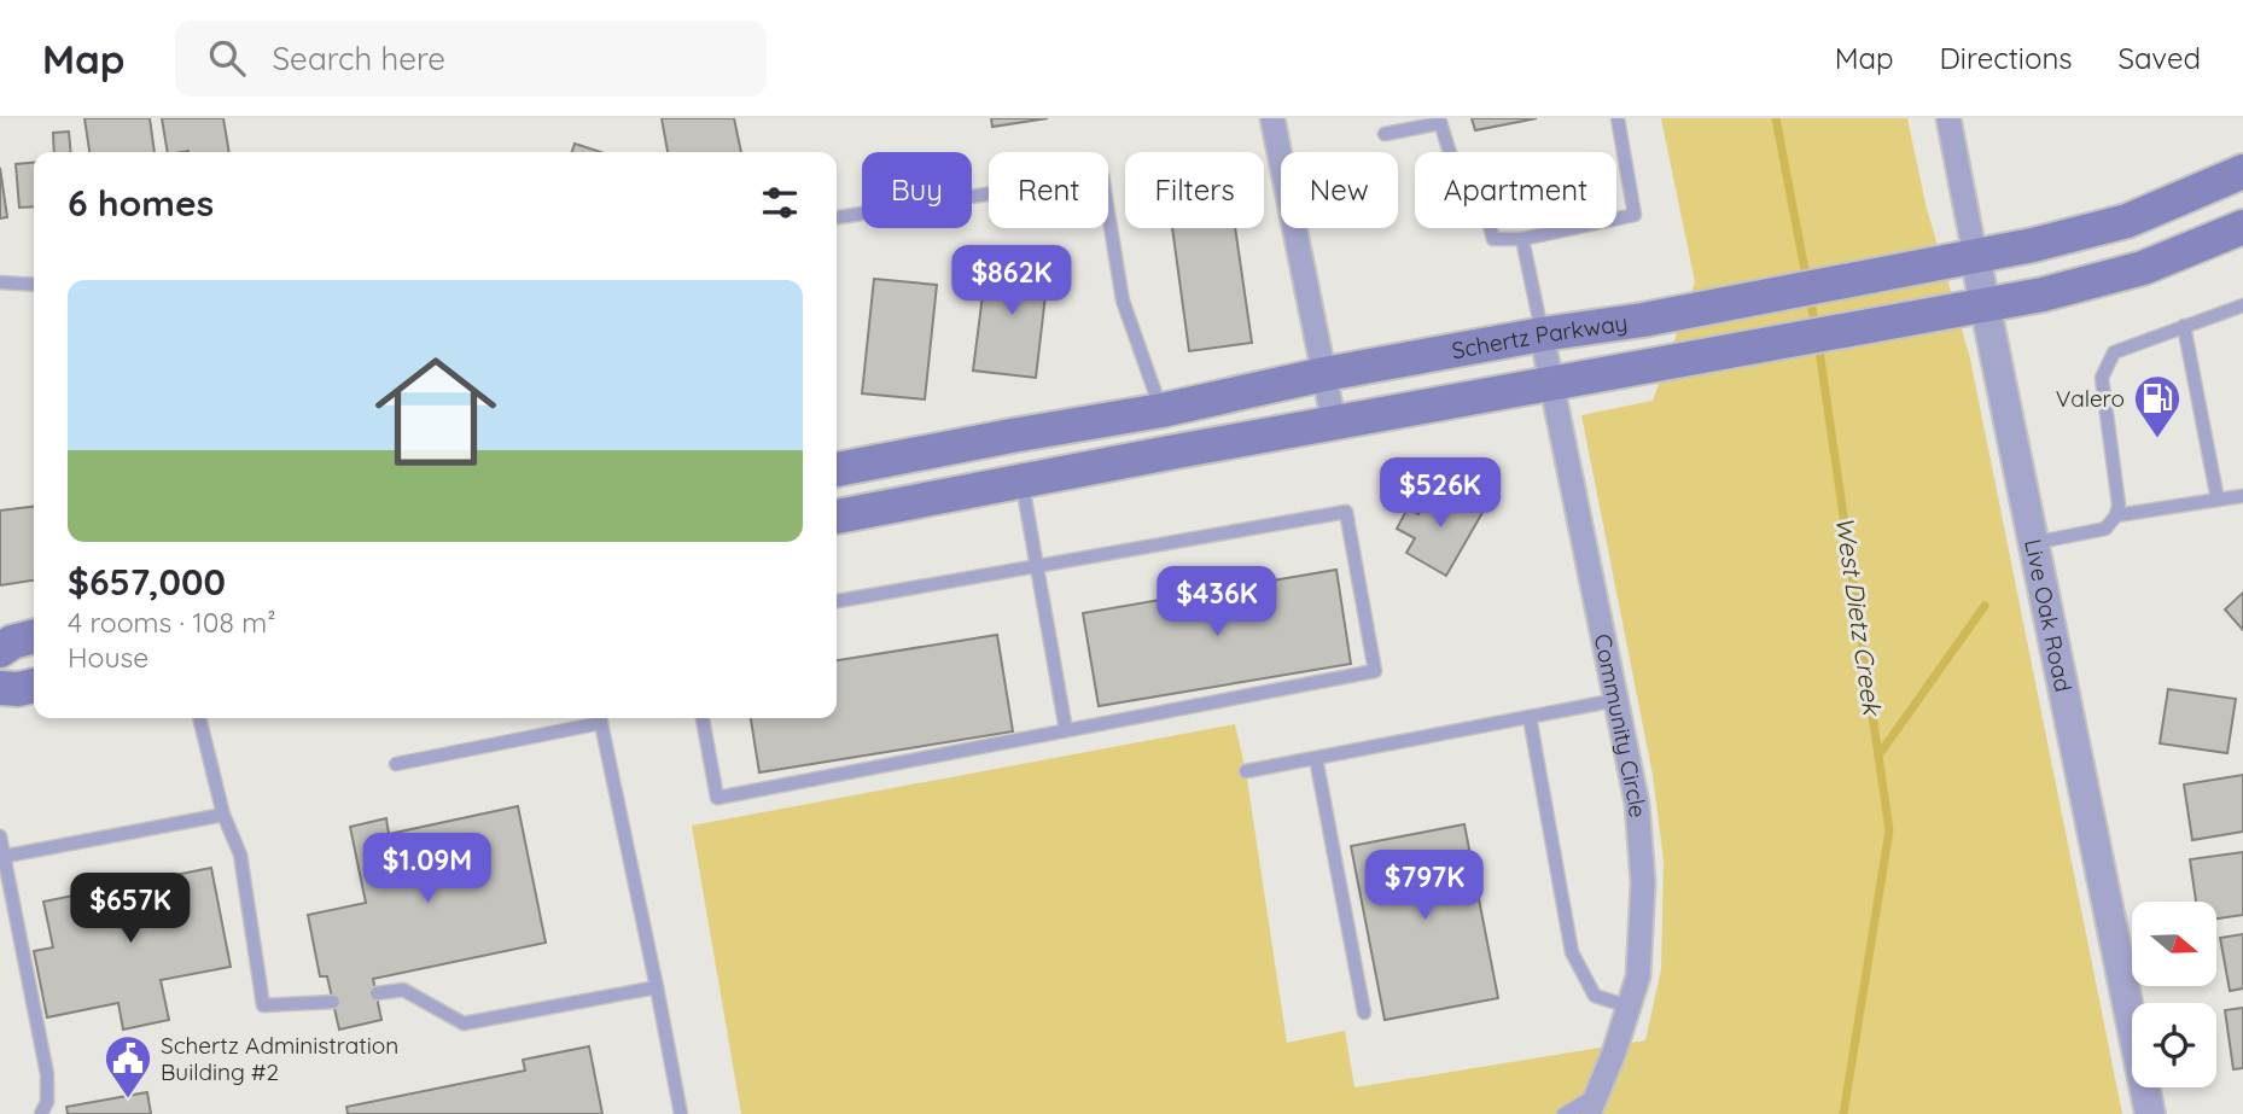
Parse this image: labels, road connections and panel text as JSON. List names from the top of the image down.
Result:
{
  "streets": {
    "main road": ["Schertz Parkway"],
    "street": ["Live Oak Road", "Community Circle"]
  },
  "crossings": [
    ["Schertz Parkway", "Live Oak Road"],
    ["Schertz Parkway", "Community Circle"]
  ],
  "water": ["West Dietz Creek"],
  "places": {
    "fuel station": ["Valero"],
    "public building": ["Schertz Administration Building #2"]
  },
  "north": "right",
  "page": {
    "header": "Map",
    "search": "Search here",
    "nav": ["Map", "Directions", "Saved"],
    "chip": [
      "Buy",
      "Rent",
      "Filters",
      "New",
      "Apartment"
    ],
    "heading": "6 homes",
    "price": [
      "$862K",
      "$526K",
      "$436K",
      "$1.09M",
      "$797K",
      "$657K"
    ],
    "list": [
      {
        "name": "$657,000",
        "note": "4 rooms · 108 m² · House"
      }
    ]
  }
}
